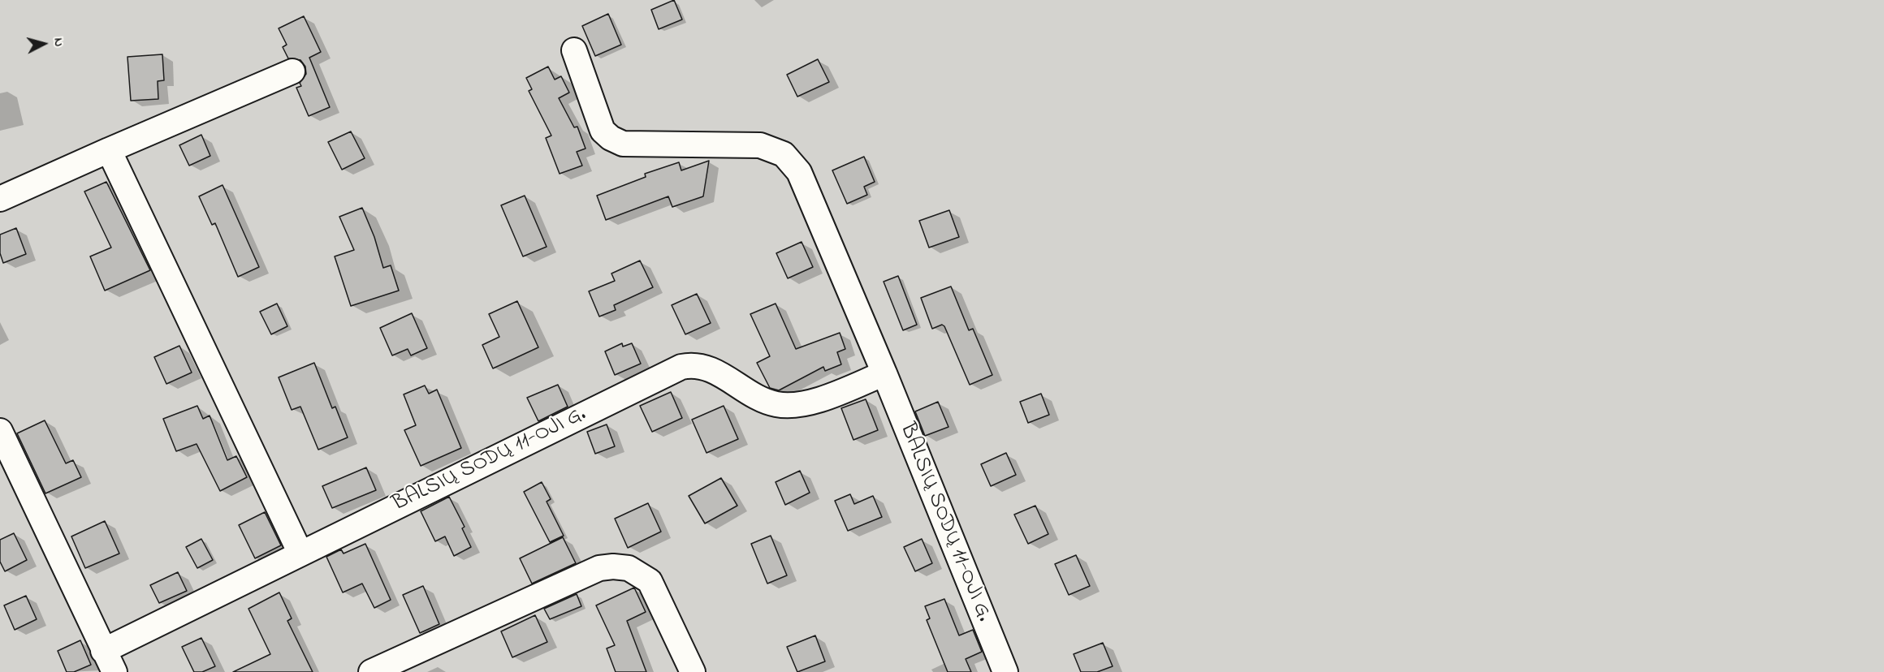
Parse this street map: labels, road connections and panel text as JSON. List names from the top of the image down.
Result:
{
  "streets": {
    "street": ["BALSIŲ SODŲ 11-OJI G."]
  },
  "north": "right"
}
